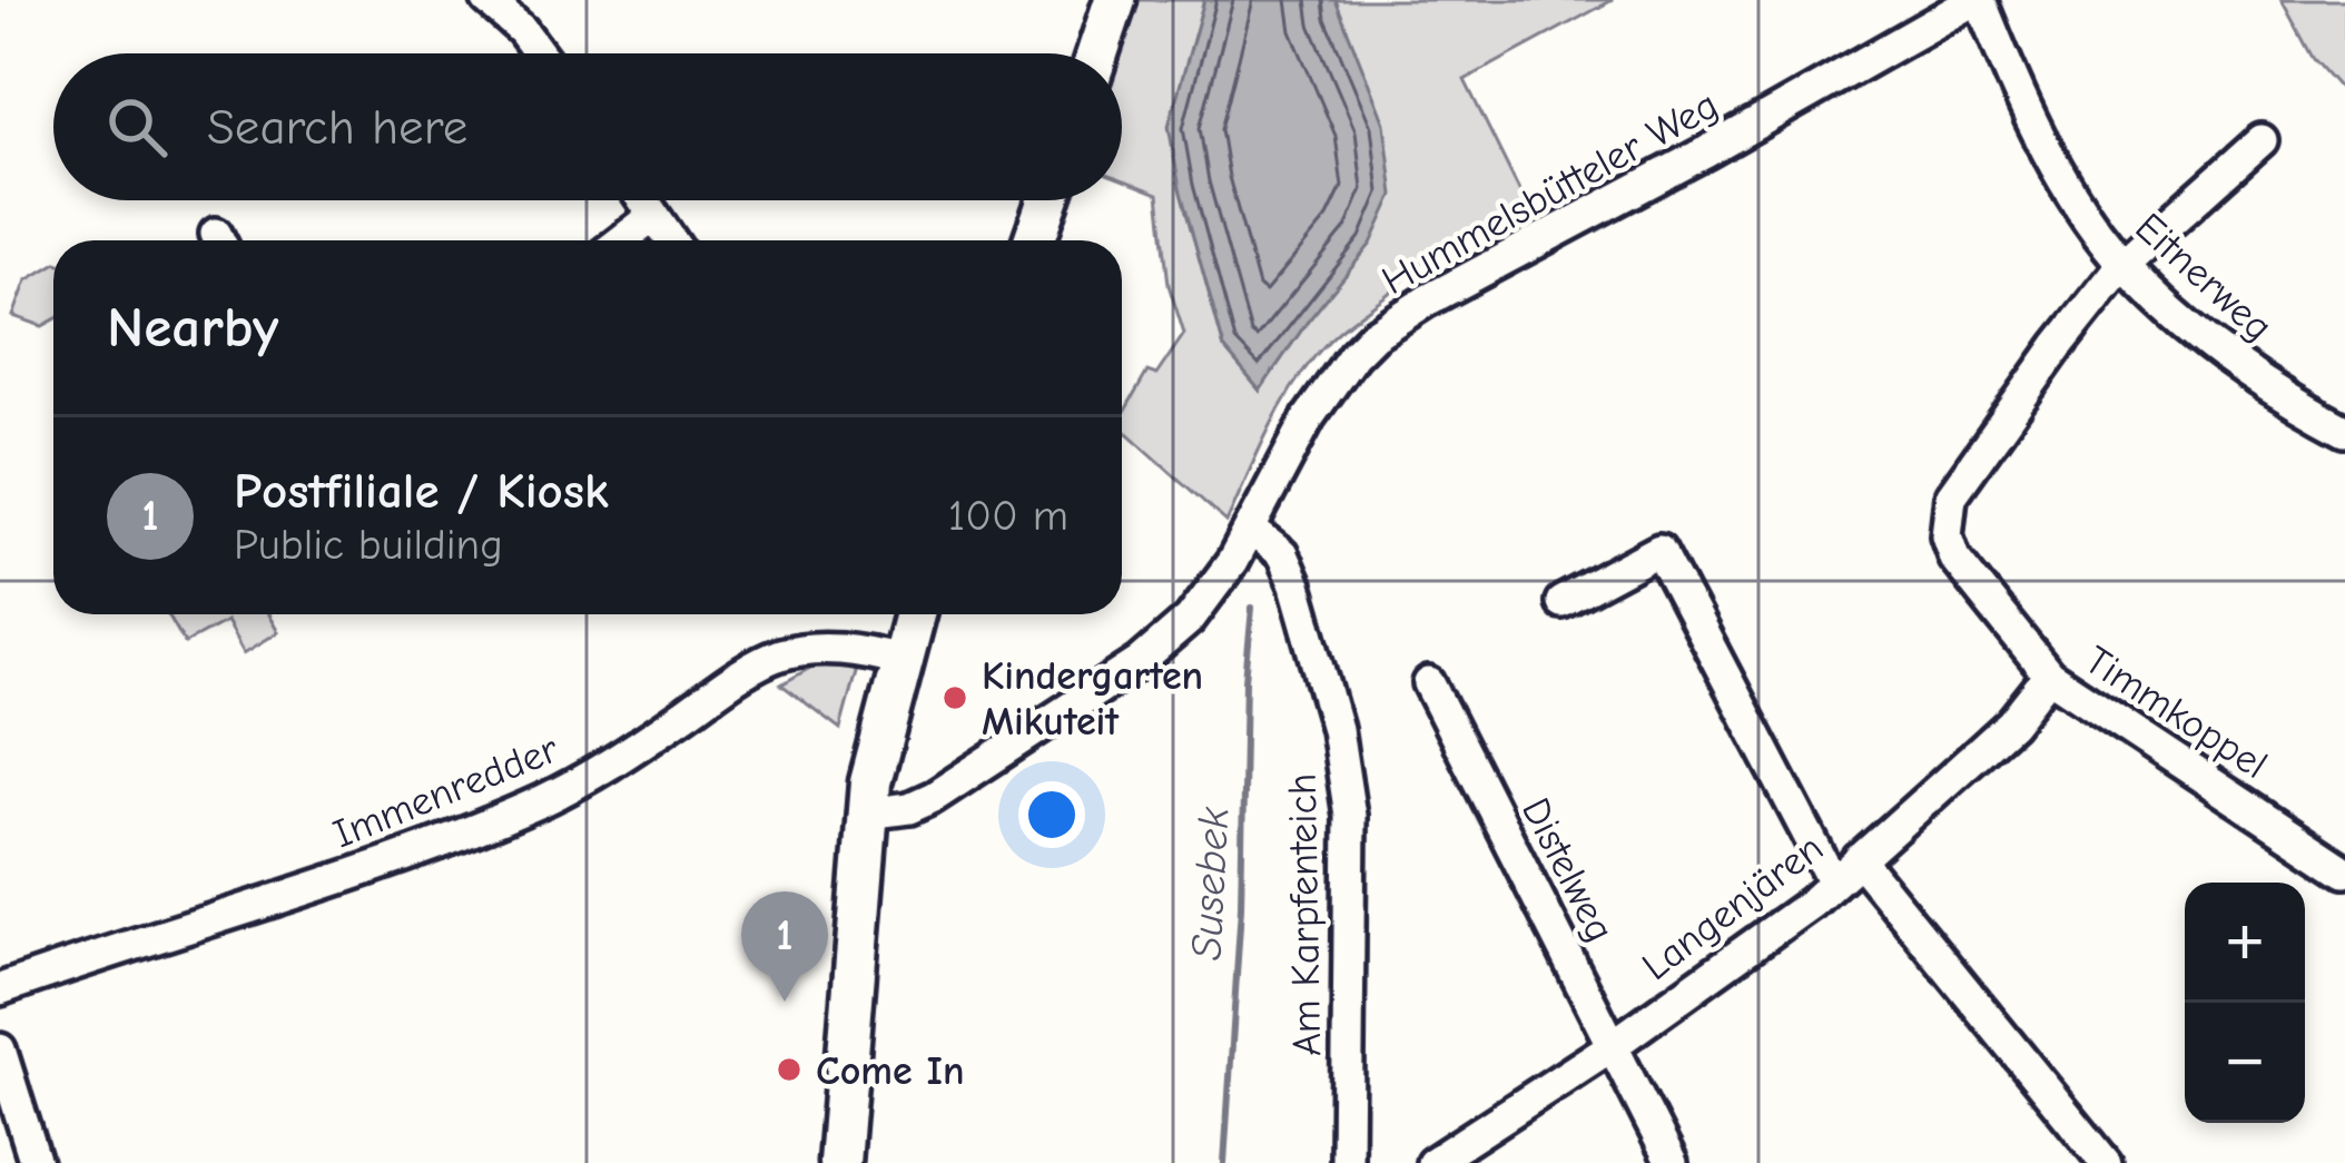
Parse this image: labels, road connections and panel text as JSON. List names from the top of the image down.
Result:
{
  "streets": {
    "street": [
      "Hummelsbütteler Weg",
      "Eitnerweg",
      "Timmkoppel",
      "Immenredder",
      "Distelweg",
      "Langenjären",
      "Am Karpfenteich"
    ]
  },
  "crossings": [
    ["Hummelsbütteler Weg", "Eitnerweg"],
    ["Hummelsbütteler Weg", "Am Karpfenteich"],
    ["Eitnerweg", "Timmkoppel"],
    ["Timmkoppel", "Langenjären"],
    ["Distelweg", "Langenjären"]
  ],
  "water": ["Susebek"],
  "places": ["Kindergarten Mikuteit", "Come In"],
  "page": {
    "search": "Search here",
    "heading": "Nearby",
    "list": [
      {
        "mark": "1",
        "name": "Postfiliale / Kiosk",
        "note": "Public building",
        "value": "100 m"
      }
    ],
    "map_buttons": ["+", "−"],
    "pins": "1"
  }
}
